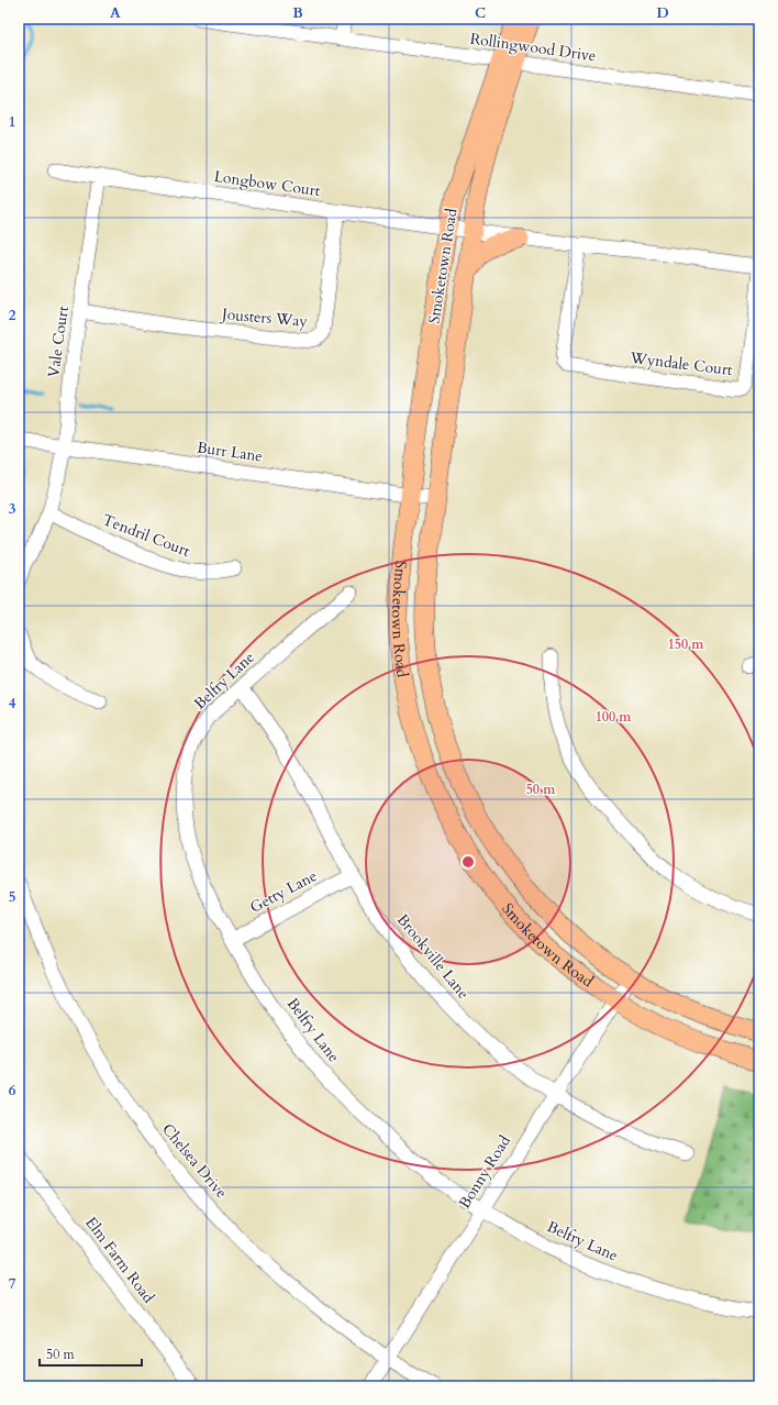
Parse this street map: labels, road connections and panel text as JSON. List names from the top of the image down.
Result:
{
  "streets": {
    "main road": ["Smoketown Road"],
    "street": [
      "Rollingwood Drive",
      "Longbow Court",
      "Jousters Way",
      "Vale Court",
      "Wyndale Court",
      "Burr Lane",
      "Tendril Court",
      "Belfry Lane",
      "Getty Lane",
      "Brookville Lane",
      "Chelsea Drive",
      "Bonny Road",
      "Elm Farm Road"
    ]
  },
  "crossings": [
    ["Rollingwood Drive", "Smoketown Road"],
    ["Longbow Court", "Smoketown Road"],
    ["Longbow Court", "Jousters Way"],
    ["Longbow Court", "Vale Court"],
    ["Longbow Court", "Wyndale Court"],
    ["Smoketown Road", "Wyndale Court"],
    ["Smoketown Road", "Burr Lane"],
    ["Smoketown Road", "Bonny Road"],
    ["Jousters Way", "Vale Court"],
    ["Vale Court", "Burr Lane"],
    ["Vale Court", "Tendril Court"],
    ["Belfry Lane", "Getty Lane"],
    ["Belfry Lane", "Brookville Lane"],
    ["Belfry Lane", "Bonny Road"],
    ["Getty Lane", "Brookville Lane"],
    ["Brookville Lane", "Bonny Road"],
    ["Chelsea Drive", "Bonny Road"]
  ],
  "scale_bar": "50 m",
  "grid": {
    "columns": [
      "A",
      "B",
      "C",
      "D"
    ],
    "rows": [
      "1",
      "2",
      "3",
      "4",
      "5",
      "6",
      "7"
    ]
  },
  "rings": ["150 m", "100 m", "50 m"]
}
